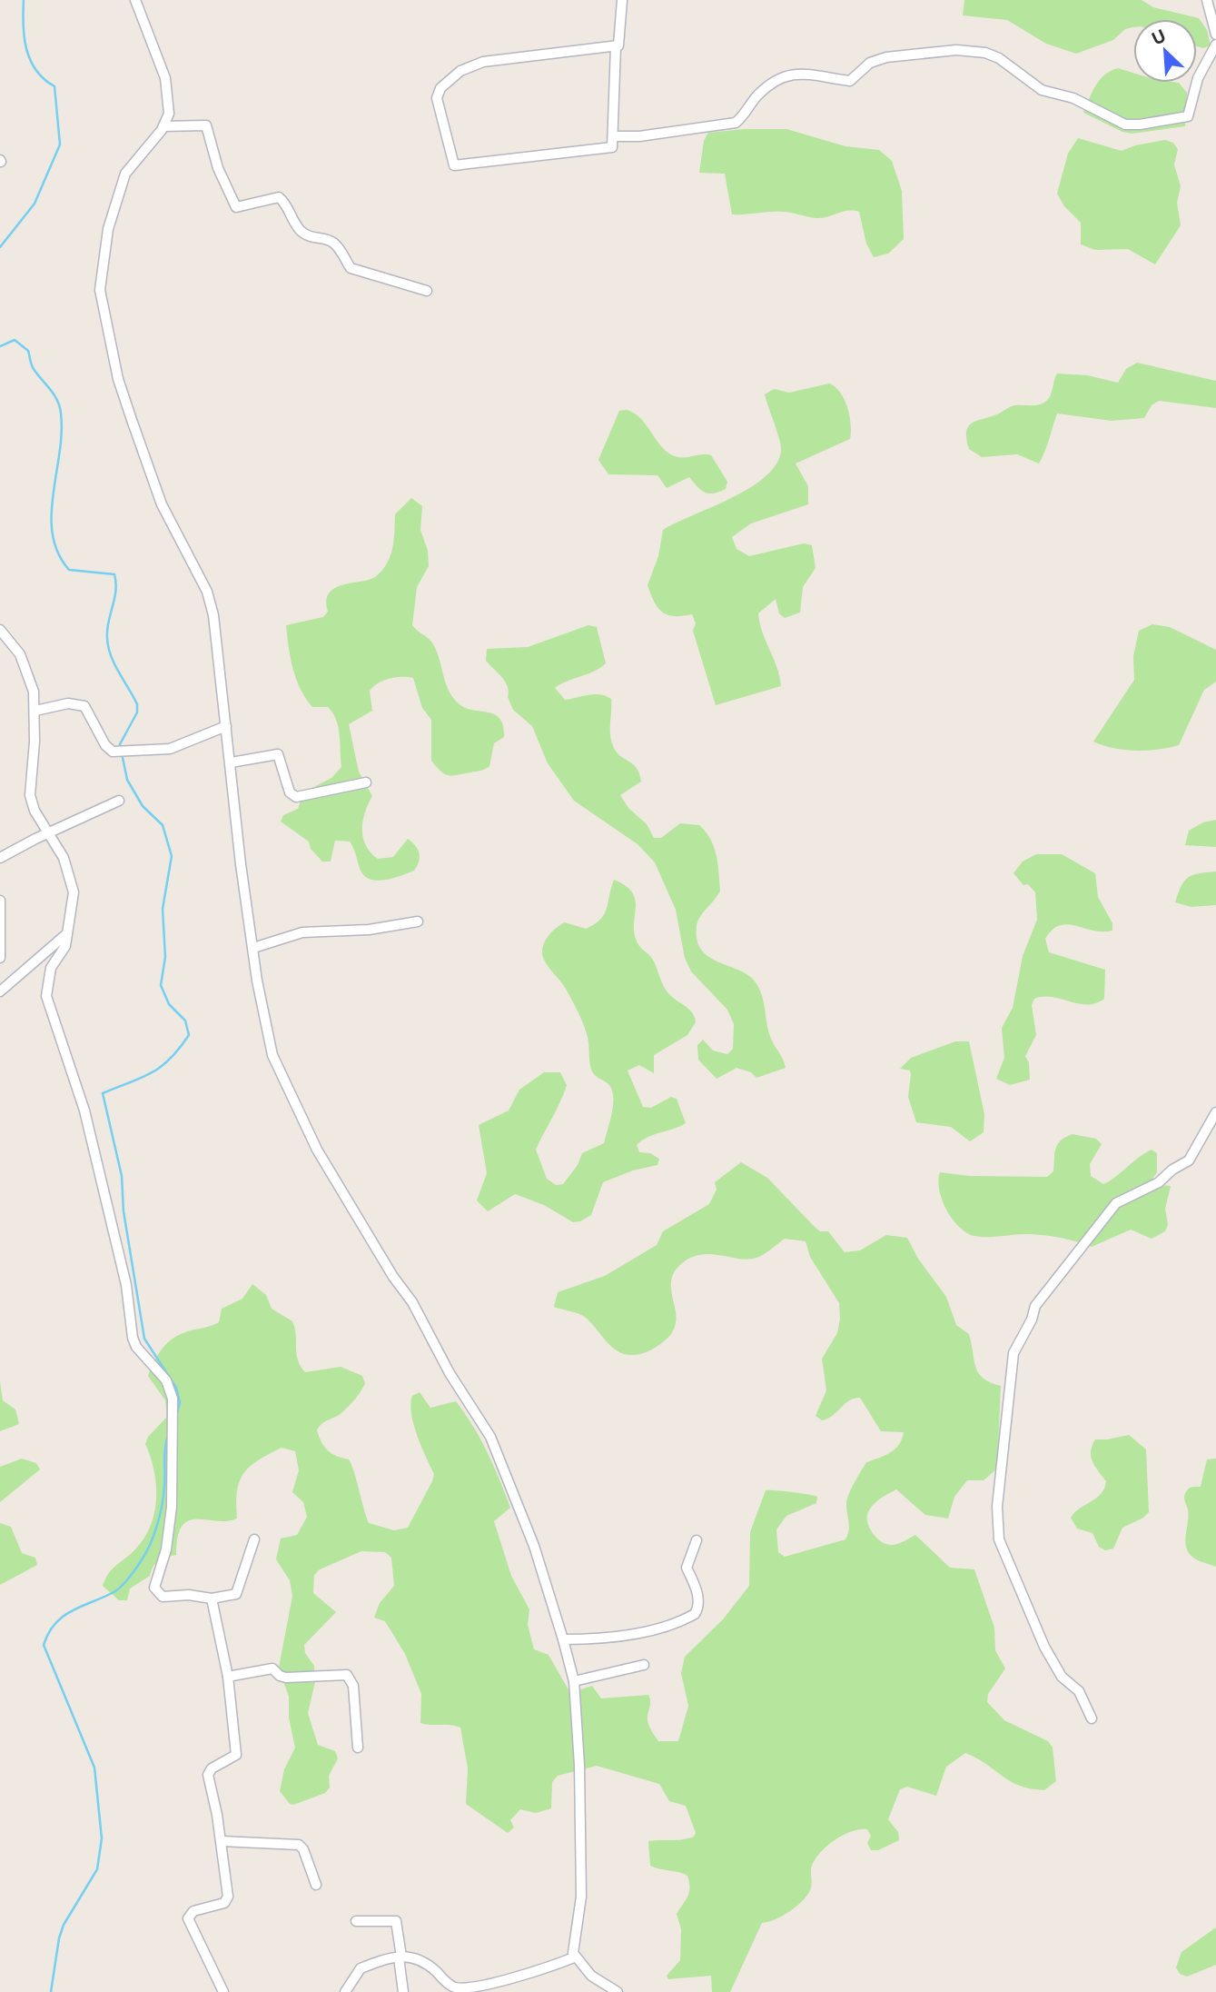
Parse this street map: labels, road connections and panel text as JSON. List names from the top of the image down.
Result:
{
  "north": "top left"
}
